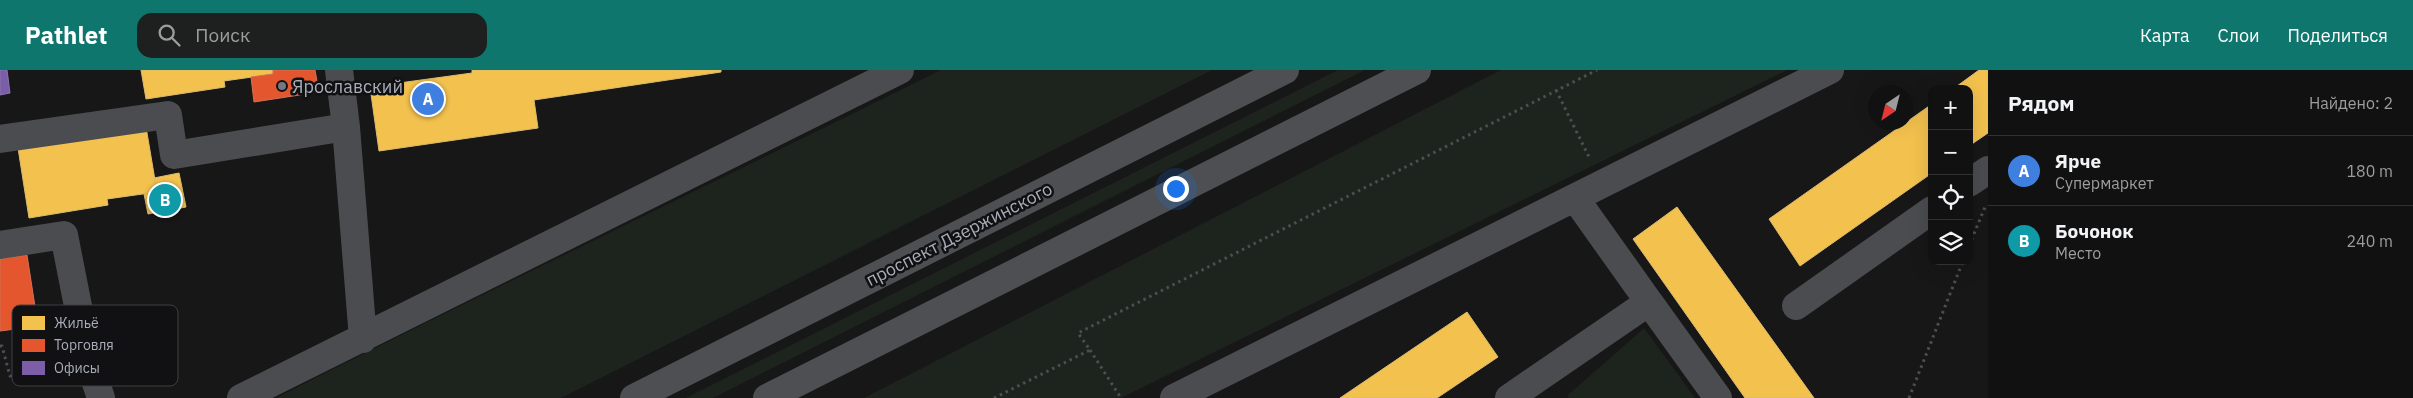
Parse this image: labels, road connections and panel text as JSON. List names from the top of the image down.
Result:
{
  "streets": {
    "main road": ["проспект Дзержинского"]
  },
  "places": ["Ярославский"],
  "legend": ["Жильё", "Торговля", "Офисы"],
  "north": "bottom left",
  "page": {
    "header": "Pathlet",
    "search": "Поиск",
    "nav": ["Карта", "Слои", "Поделиться"],
    "heading": ["Рядом", "Найдено: 2"],
    "pins": ["A", "B"],
    "map_buttons": ["+", "−"],
    "list": [
      {
        "mark": "A",
        "name": "Ярче",
        "note": "Супермаркет",
        "value": "180 m"
      },
      {
        "mark": "B",
        "name": "Бочонок",
        "note": "Место",
        "value": "240 m"
      }
    ]
  }
}
